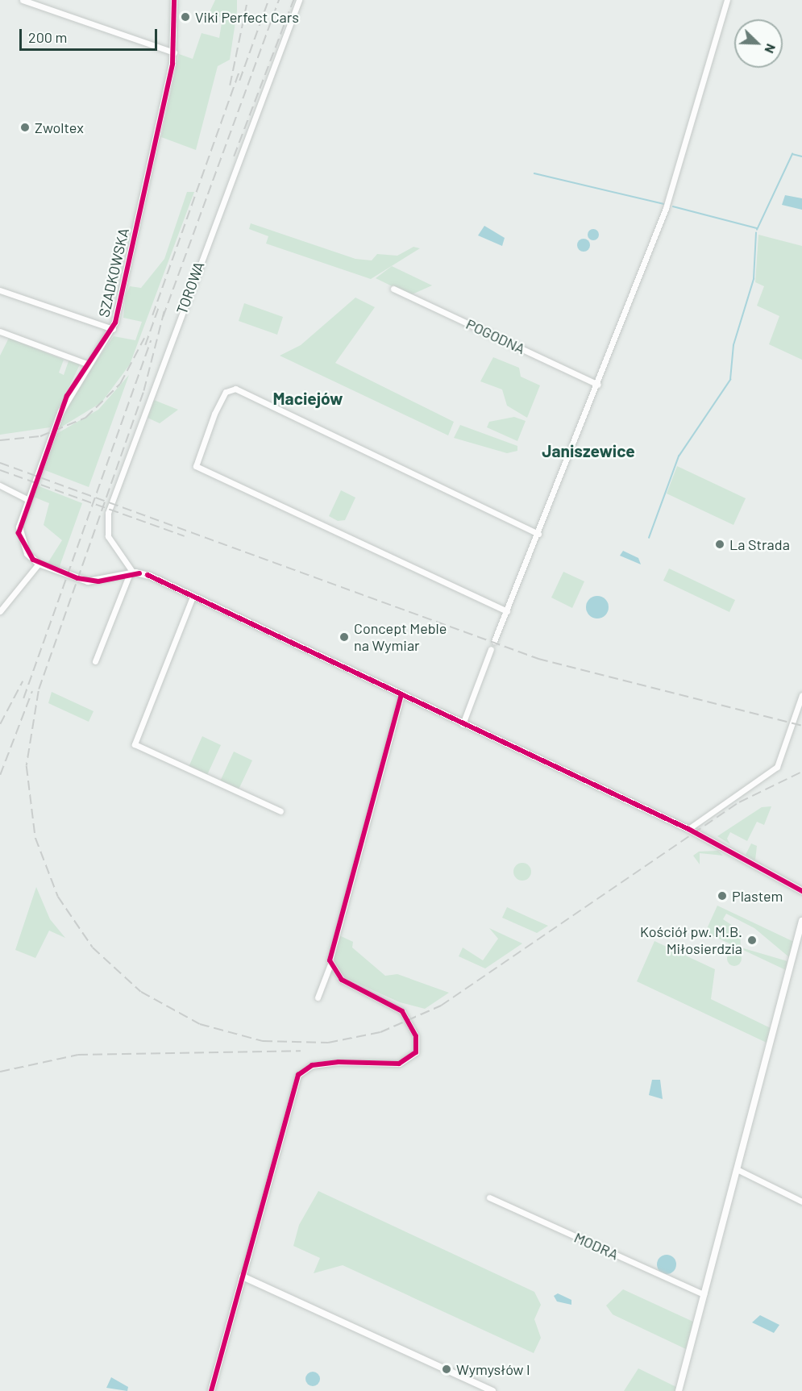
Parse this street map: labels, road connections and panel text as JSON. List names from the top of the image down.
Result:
{
  "streets": {
    "street": [
      "SZADKOWSKA",
      "TOROWA",
      "POGODNA",
      "MODRA"
    ]
  },
  "districts": ["Maciejów", "Janiszewice"],
  "places": [
    "Viki Perfect Cars",
    "Zwoltex",
    "La Strada",
    "Concept Meble na Wymiar",
    "Plastem",
    "Kościół pw. M.B. Miłosierdzia",
    "Wymysłów I"
  ],
  "scale_bar": "200 m",
  "north": "bottom right"
}
